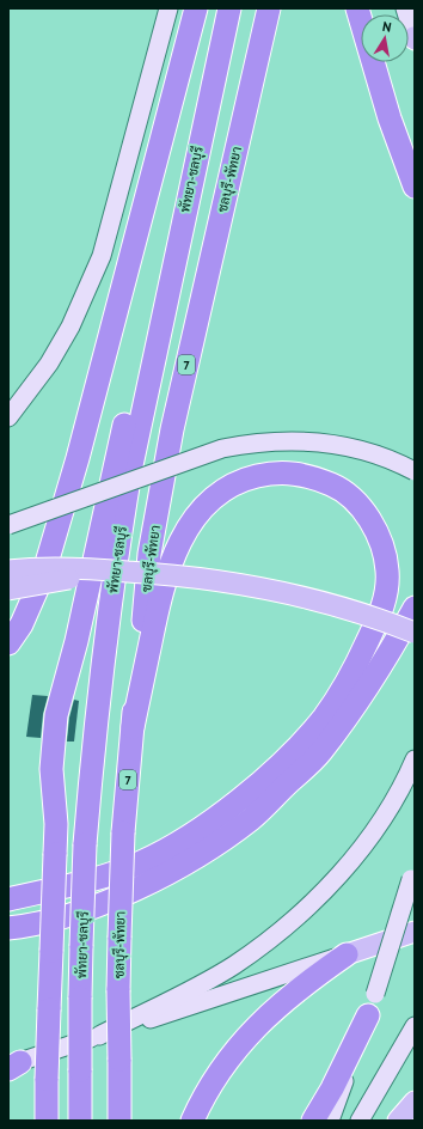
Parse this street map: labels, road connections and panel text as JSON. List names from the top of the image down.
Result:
{
  "streets": {
    "highway": ["พัทยา-ชลบุรี", "ชลบุรี-พัทยา", "7"]
  },
  "north": "top"
}
